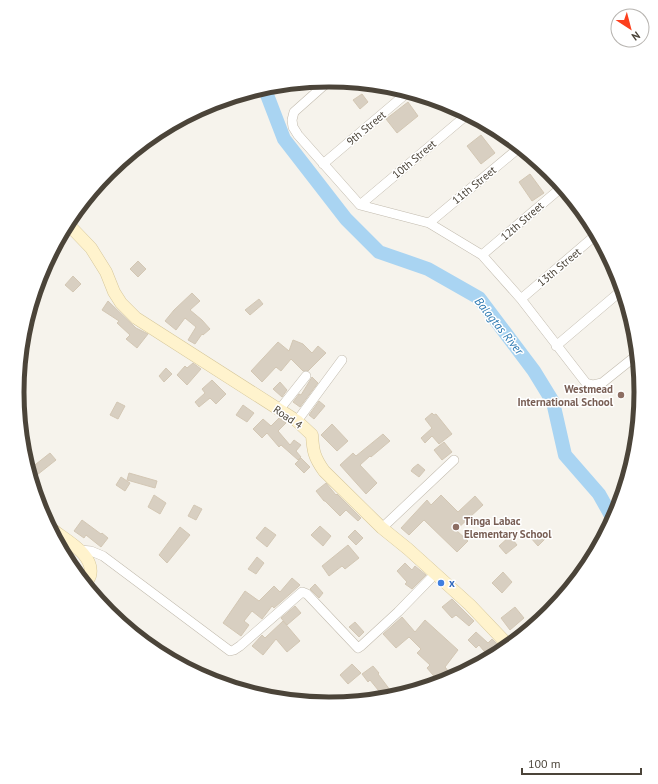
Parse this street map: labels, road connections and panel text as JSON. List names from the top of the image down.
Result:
{
  "streets": {
    "street": [
      "9th Street",
      "10th Street",
      "11th Street",
      "12th Street",
      "13th Street",
      "Road 4"
    ]
  },
  "water": ["Balagtas River"],
  "places": ["Westmead International School", "Tinga Labac Elementary School", "x"],
  "scale_bar": "100 m",
  "north": "bottom right"
}
